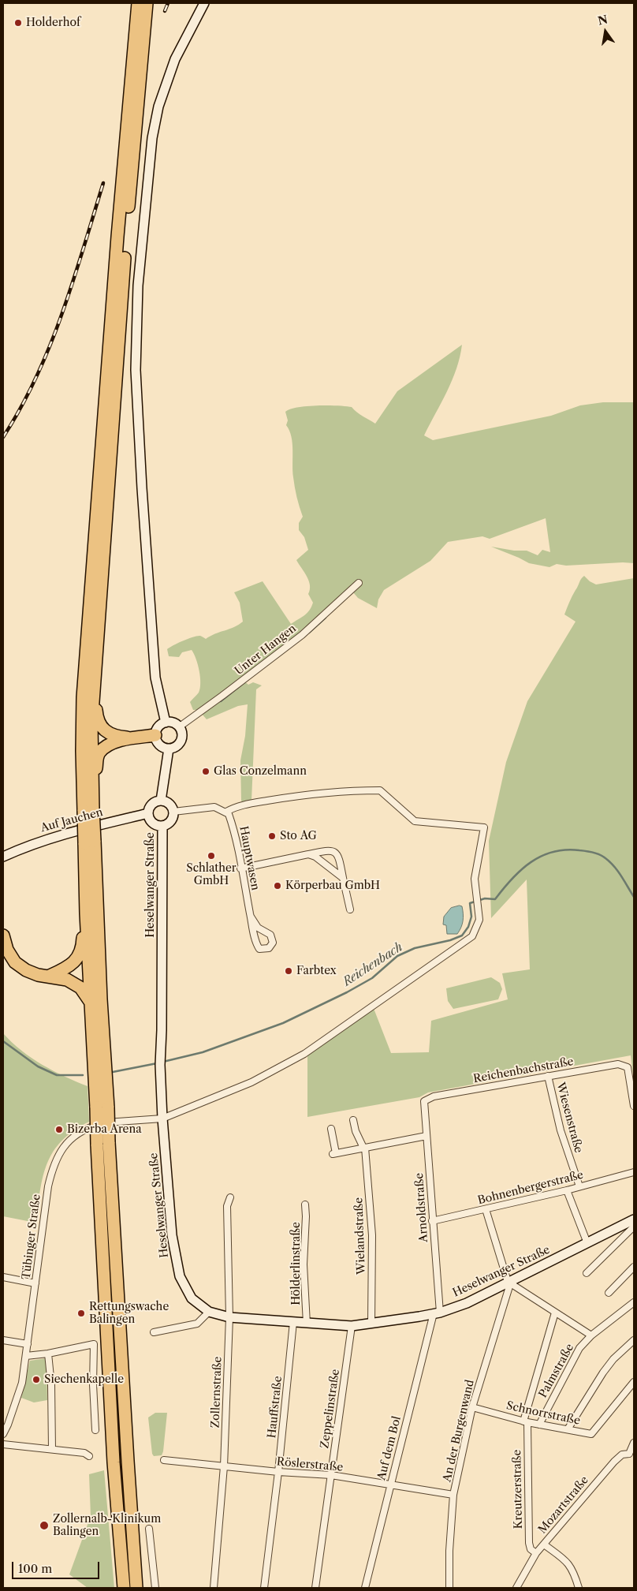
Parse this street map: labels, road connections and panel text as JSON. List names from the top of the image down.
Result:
{
  "streets": {
    "street": [
      "Unter Hangen",
      "Auf Jauchen",
      "Hauptwasen",
      "Heselwanger Straße",
      "Reichenbachstraße",
      "Wiesenstraße",
      "Bohnenbergerstraße",
      "Arnoldstraße",
      "Wielandstraße",
      "Tübinger Straße",
      "Hölderlinstraße",
      "Palmstraße",
      "Zollernstraße",
      "Hauffstraße",
      "Zeppelinstraße",
      "Schnorrstraße",
      "An der Burgenwand",
      "Auf dem Bol",
      "Röslerstraße",
      "Kreutzerstraße",
      "Mozartstraße"
    ]
  },
  "crossings": [
    ["Auf Jauchen", "Heselwanger Straße"],
    ["Hauptwasen", "Tübinger Straße"],
    ["Heselwanger Straße", "Arnoldstraße"],
    ["Heselwanger Straße", "Wielandstraße"],
    ["Heselwanger Straße", "Tübinger Straße"],
    ["Heselwanger Straße", "Hölderlinstraße"],
    ["Heselwanger Straße", "Zollernstraße"],
    ["Heselwanger Straße", "Hauffstraße"],
    ["Heselwanger Straße", "Zeppelinstraße"],
    ["Heselwanger Straße", "An der Burgenwand"],
    ["Heselwanger Straße", "Auf dem Bol"],
    ["Reichenbachstraße", "Wiesenstraße"],
    ["Reichenbachstraße", "Arnoldstraße"],
    ["Wiesenstraße", "Bohnenbergerstraße"],
    ["Bohnenbergerstraße", "Arnoldstraße"],
    ["Arnoldstraße", "Auf dem Bol"],
    ["Palmstraße", "Schnorrstraße"],
    ["Zollernstraße", "Röslerstraße"],
    ["Hauffstraße", "Röslerstraße"],
    ["Zeppelinstraße", "Röslerstraße"],
    ["Schnorrstraße", "An der Burgenwand"],
    ["Schnorrstraße", "Kreutzerstraße"],
    ["An der Burgenwand", "Röslerstraße"],
    ["Auf dem Bol", "Röslerstraße"],
    ["Kreutzerstraße", "Mozartstraße"]
  ],
  "water": ["Reichenbach"],
  "places": [
    "Holderhof",
    "Glas Conzelmann",
    "Sto AG",
    "Schlather GmbH",
    "Körperbau GmbH",
    "Farbtex",
    "Bizerba Arena",
    "Rettungswache Balingen",
    "Siechenkapelle",
    "Zollernalb-Klinikum Balingen"
  ],
  "scale_bar": "100 m",
  "north": "top"
}
